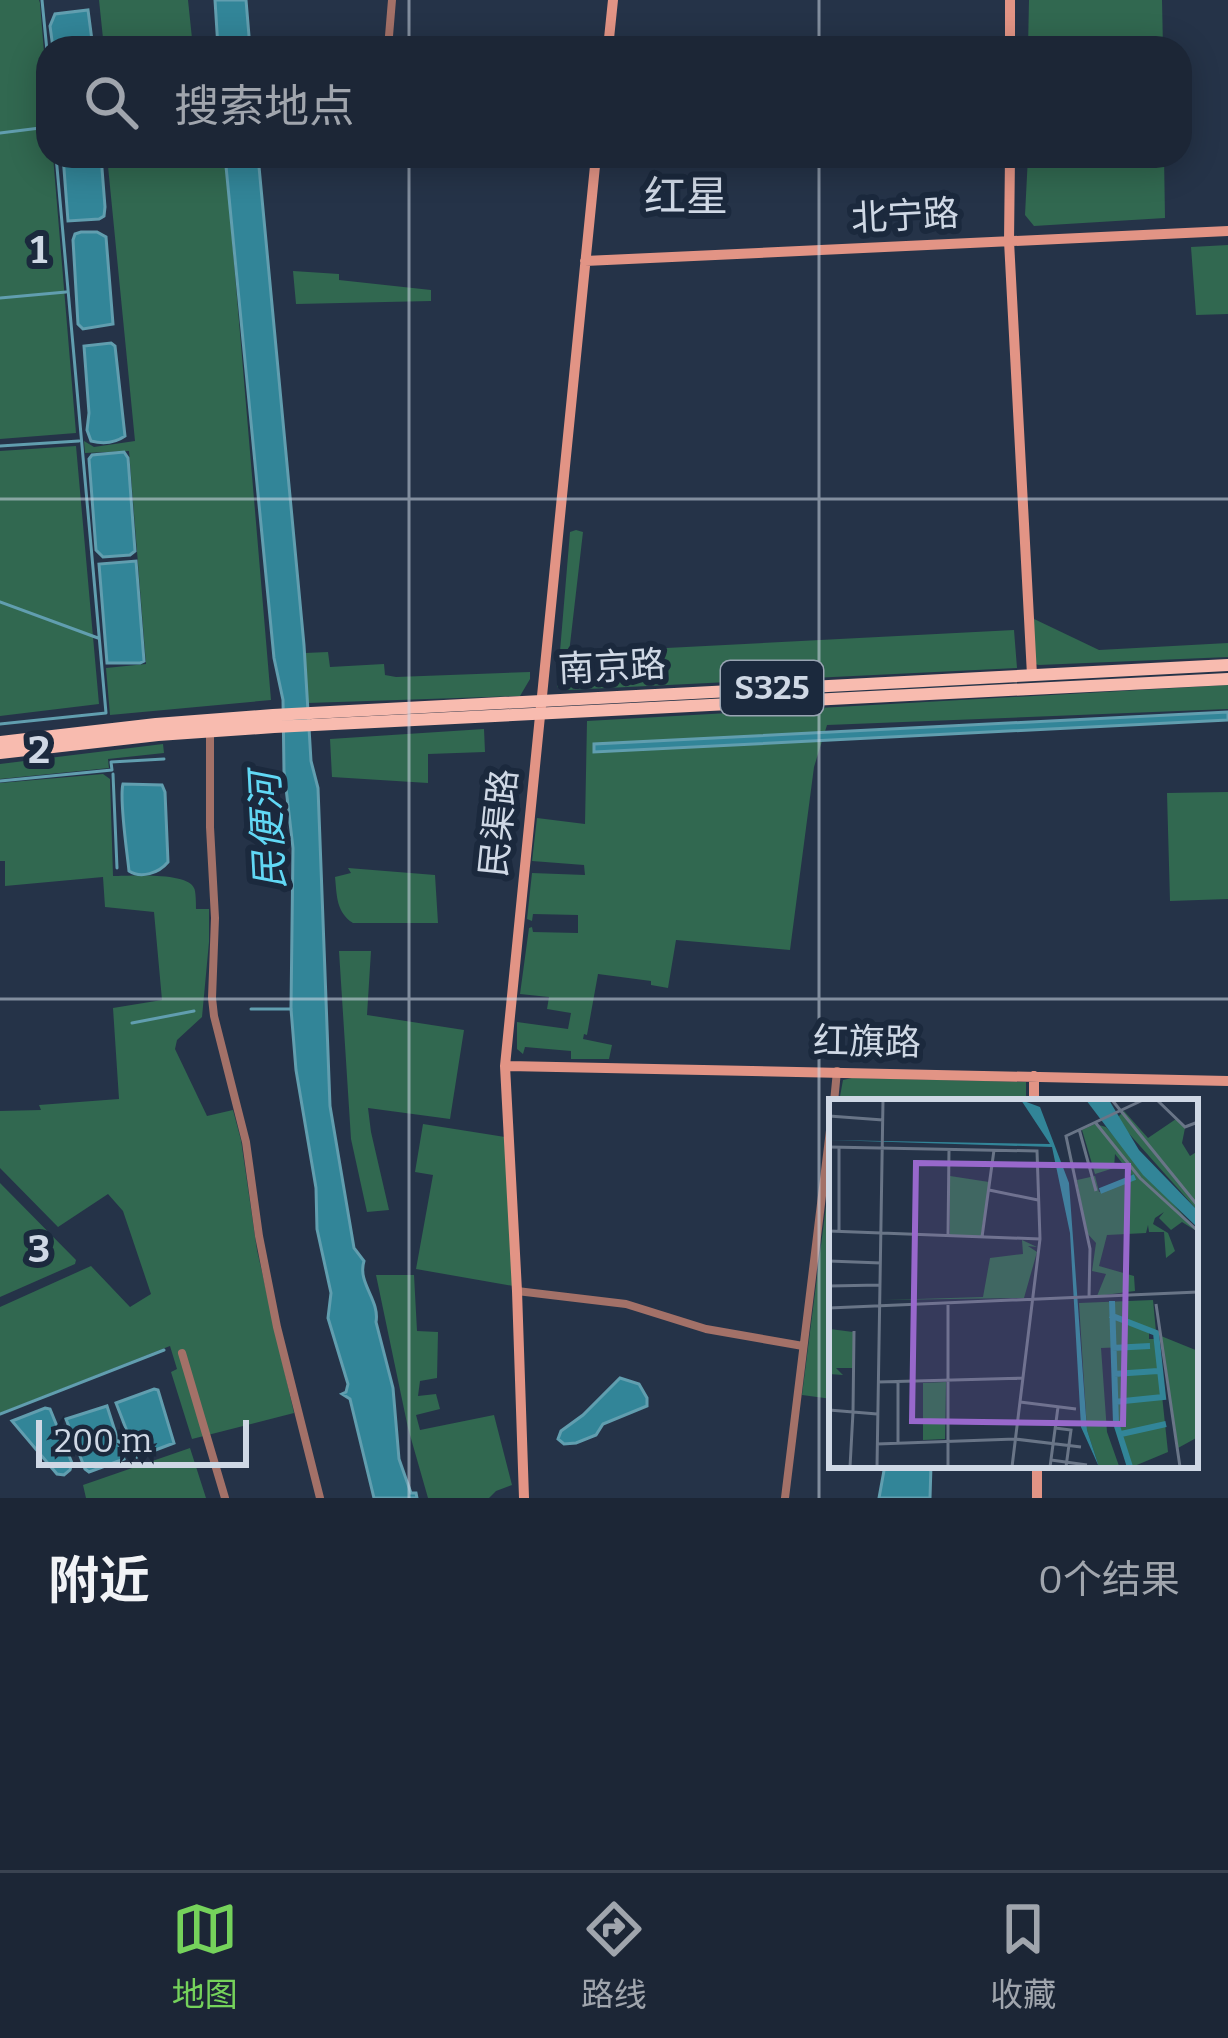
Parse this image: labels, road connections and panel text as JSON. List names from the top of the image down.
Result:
{
  "streets": {
    "main road": ["南京路", "S325"],
    "street": ["北宁路", "民渠路", "红旗路"]
  },
  "crossings": [
    ["北宁路", "民渠路"],
    ["南京路", "民渠路"],
    ["民渠路", "红旗路"]
  ],
  "districts": ["红星"],
  "water": ["民便河"],
  "scale_bar": "200 m",
  "page": {
    "search": "搜索地点",
    "scale": "200 m",
    "heading": ["附近", "0个结果"],
    "nav": ["地图", "路线", "收藏"]
  },
  "grid": {
    "rows": ["1", "2", "3"]
  }
}
